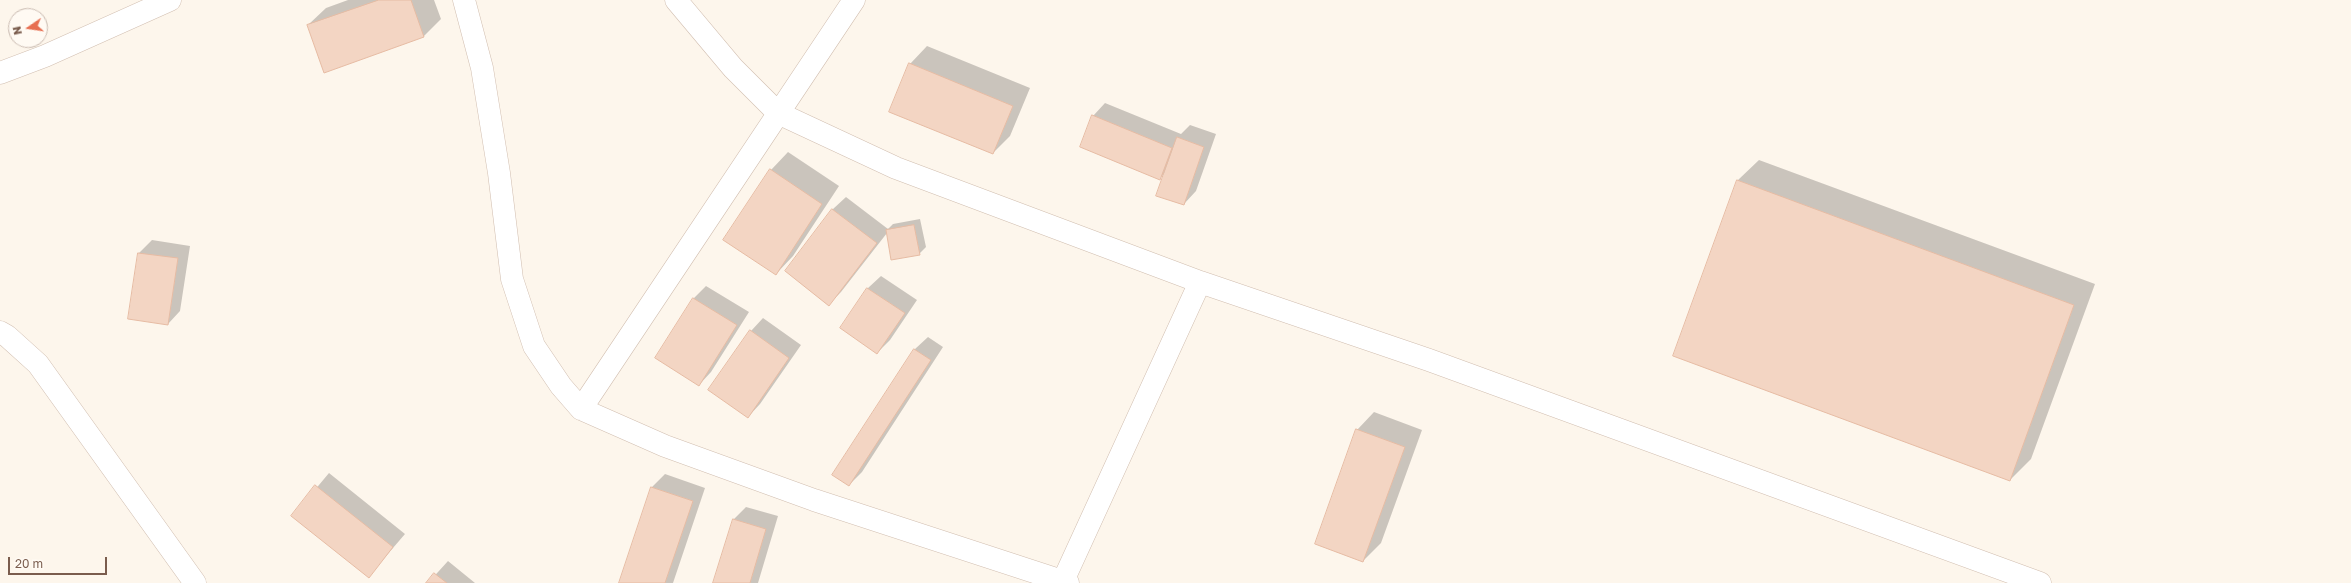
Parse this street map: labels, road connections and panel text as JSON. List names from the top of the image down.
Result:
{
  "scale_bar": "20 m",
  "north": "left"
}
